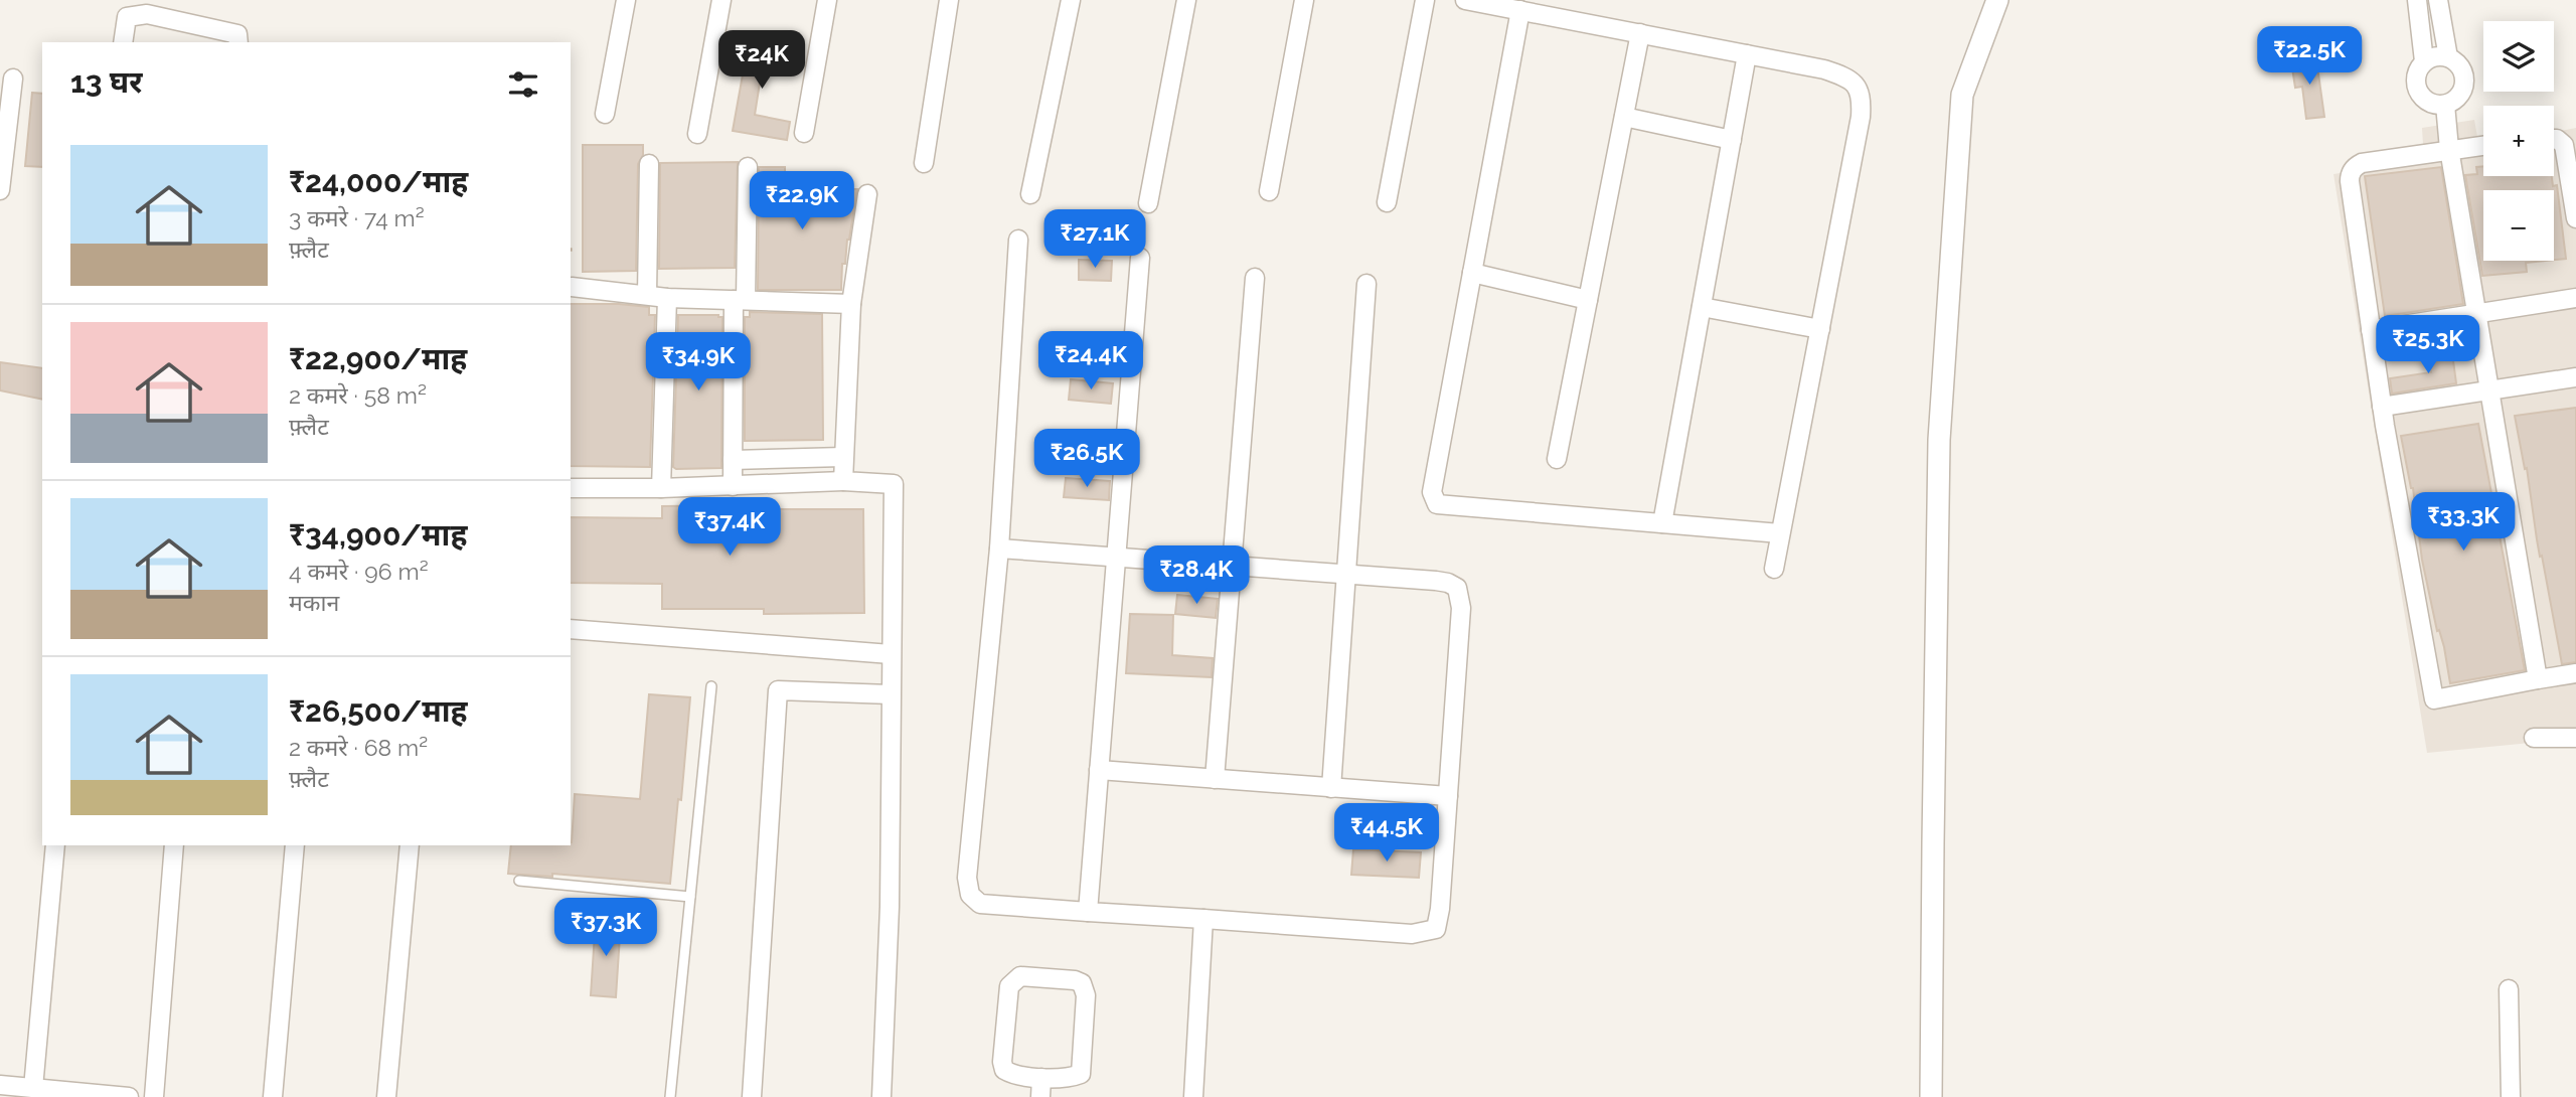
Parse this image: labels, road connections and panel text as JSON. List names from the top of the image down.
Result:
{
  "page": {
    "map_buttons": ["+", "−"],
    "price": [
      "₹22.5K",
      "₹24K",
      "₹22.9K",
      "₹27.1K",
      "₹25.3K",
      "₹24.4K",
      "₹34.9K",
      "₹26.5K",
      "₹33.3K",
      "₹37.4K",
      "₹28.4K",
      "₹44.5K",
      "₹37.3K"
    ],
    "heading": "13 घर",
    "list": [
      {
        "name": "₹24,000/माह",
        "note": "3 कमरे · 74 m² · फ़्लैट"
      },
      {
        "name": "₹22,900/माह",
        "note": "2 कमरे · 58 m² · फ़्लैट"
      },
      {
        "name": "₹34,900/माह",
        "note": "4 कमरे · 96 m² · मकान"
      },
      {
        "name": "₹26,500/माह",
        "note": "2 कमरे · 68 m² · फ़्लैट"
      }
    ]
  }
}
